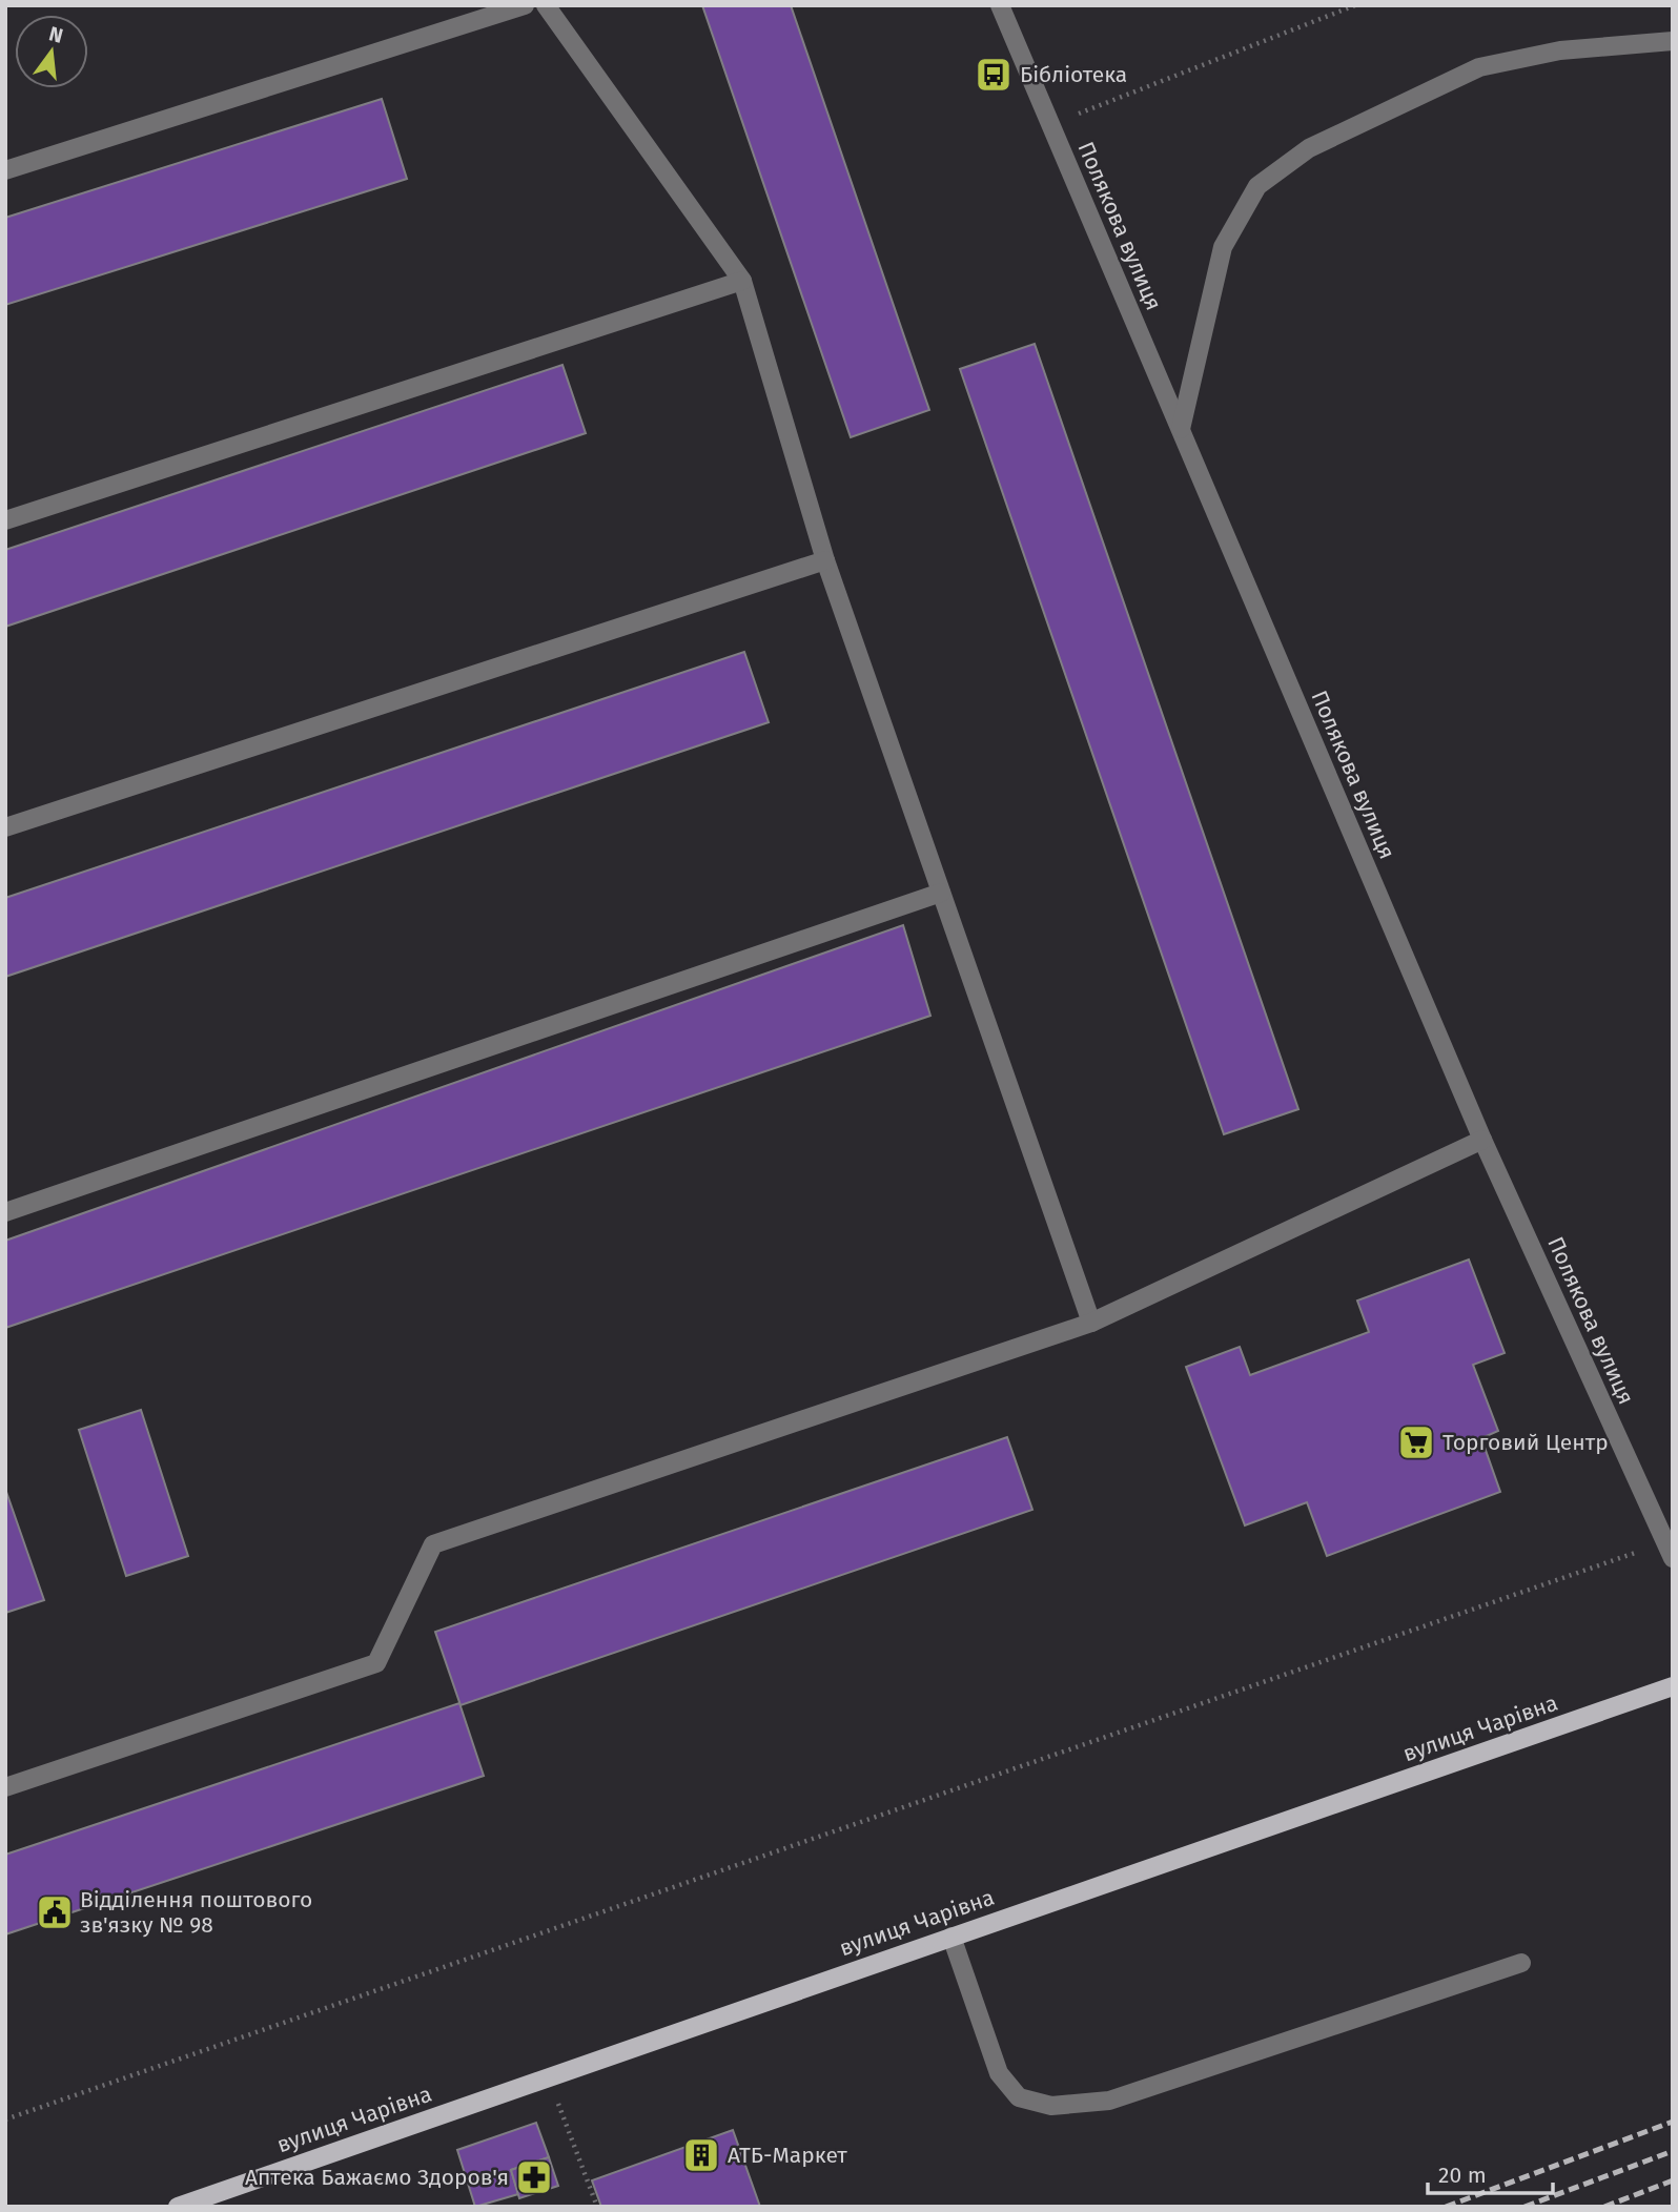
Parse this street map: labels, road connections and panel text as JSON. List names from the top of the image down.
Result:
{
  "streets": {
    "main road": ["вулиця Чарівна"],
    "street": ["Полякова вулиця"]
  },
  "places": {
    "bus stop": ["Бібліотека"],
    "supermarket": ["Торговий Центр"],
    "public building": ["Відділення поштового зв'язку № 98"],
    "building": ["АТБ-Маркет"],
    "pharmacy": ["Аптека Бажаємо Здоров'я"]
  },
  "scale_bar": "20 m",
  "north": "top"
}
